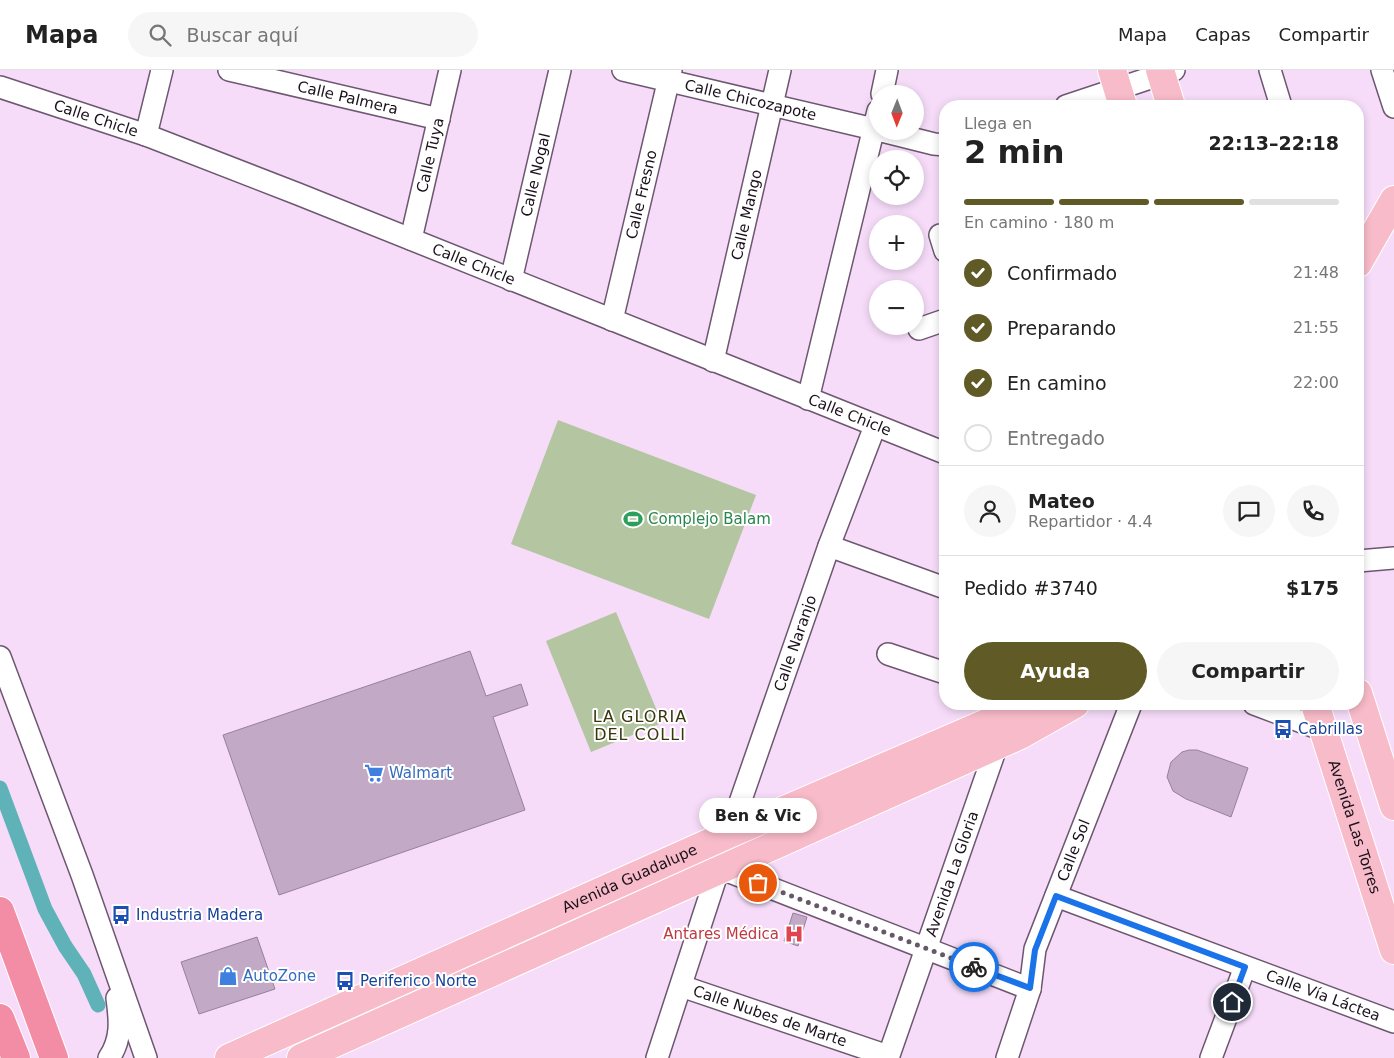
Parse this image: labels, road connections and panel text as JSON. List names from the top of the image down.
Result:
{
  "streets": {
    "main road": ["Avenida Las Torres", "Avenida Guadalupe"],
    "street": [
      "Calle Palmera",
      "Calle Chicozapote",
      "Calle Chicle",
      "Calle Tuya",
      "Calle Nogal",
      "Calle Fresno",
      "Calle Mango",
      "Calle Naranjo",
      "Calle Sol",
      "Avenida La Gloria",
      "Calle Vía Láctea",
      "Calle Nubes de Marte"
    ]
  },
  "crossings": [
    ["Calle Palmera", "Calle Tuya"],
    ["Calle Chicozapote", "Calle Fresno"],
    ["Calle Chicozapote", "Calle Mango"],
    ["Calle Chicle", "Calle Tuya"],
    ["Calle Chicle", "Calle Nogal"],
    ["Calle Chicle", "Calle Fresno"],
    ["Calle Chicle", "Calle Mango"],
    ["Calle Chicle", "Calle Naranjo"],
    ["Calle Naranjo", "Avenida Guadalupe"],
    ["Calle Sol", "Calle Vía Láctea"],
    ["Avenida La Gloria", "Avenida Guadalupe"],
    ["Avenida La Gloria", "Calle Nubes de Marte"]
  ],
  "districts": ["LA GLORIA DEL COLLI"],
  "places": {
    "sports": ["Complejo Balam"],
    "bus stop": ["Cabrillas", "Industria Madera", "Periferico Norte"],
    "supermarket": ["Walmart"],
    "other": ["Ben & Vic"],
    "hospital": ["Antares Médica"],
    "shop": ["AutoZone"]
  },
  "north": "bottom",
  "page": {
    "header": "Mapa",
    "search": "Buscar aquí",
    "nav": ["Mapa", "Capas", "Compartir"],
    "map_buttons": ["+", "−"],
    "heading": ["2 min", "Llega en", "22:13–22:18"],
    "panel": [
      "Mateo",
      "Repartidor · 4.4",
      "Pedido #3740",
      "$175"
    ],
    "bar": "En camino · 180 m",
    "list": [
      ["Confirmado", "21:48"],
      ["Preparando", "21:55"],
      ["En camino", "22:00"],
      "Entregado"
    ],
    "buttons": ["Ayuda", "Compartir"],
    "bubble": "Ben & Vic"
  }
}
